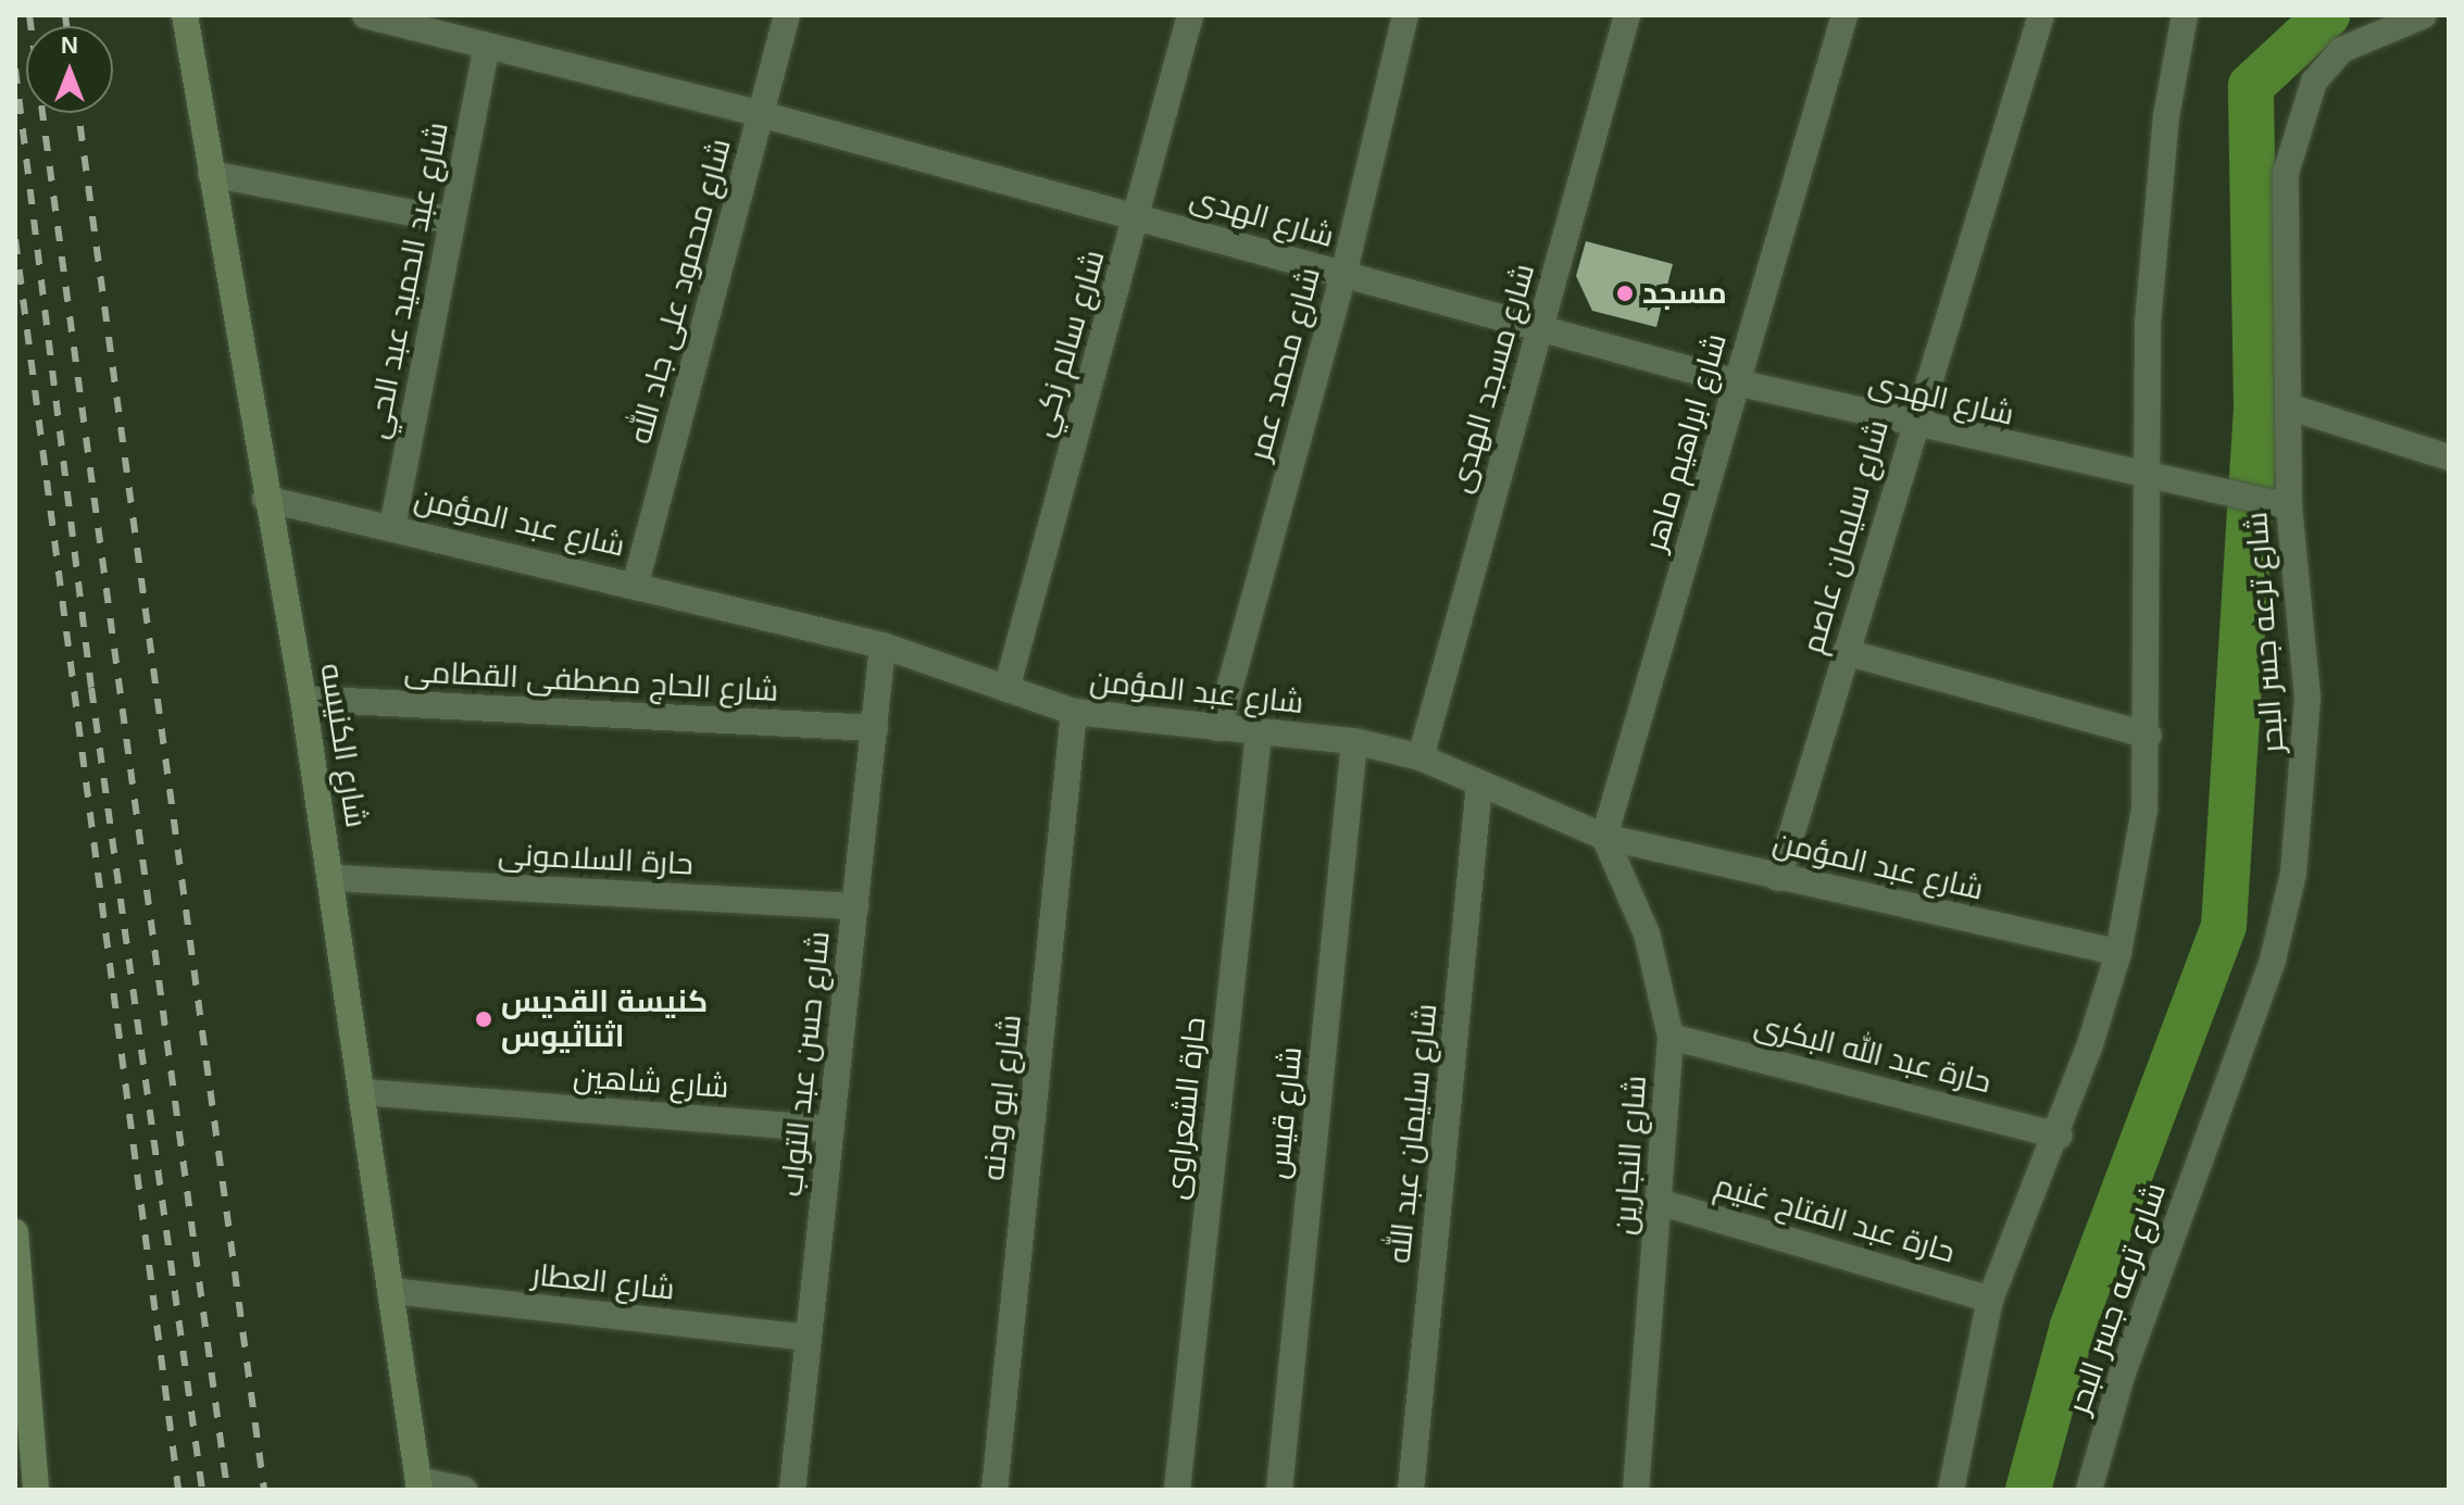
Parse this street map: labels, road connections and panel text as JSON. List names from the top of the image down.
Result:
{
  "streets": {
    "main road": ["شارع الكنيسه"],
    "street": [
      "شارع الهدى",
      "شارع عبد الحميد عبد الحي",
      "شارع محمود على جاد الله",
      "شارع سالم زكي",
      "شارع محمد عمر",
      "شارع مسجد الهدى",
      "شارع ابراهيم ماهر",
      "شارع عبد المؤمن",
      "شارع سليمان عاصم",
      "شارع ترعه جسر البحر",
      "شارع الحاج مصطفى القطامى",
      "حارة السلامونى",
      "حارة عبد الله البكرى",
      "شارع حسن عبد التواب",
      "شارع شاهين",
      "شارع ابو ودنه",
      "حارة الشعراوى",
      "شارع قيس",
      "شارع سليمان عبد الله",
      "شارع النجارين",
      "حارة عبد الفتاح غنيم",
      "شارع العطار"
    ]
  },
  "crossings": [
    ["شارع الهدى", "شارع عبد الحميد عبد الحي"],
    ["شارع الهدى", "شارع محمود على جاد الله"],
    ["شارع الهدى", "شارع سالم زكي"],
    ["شارع الهدى", "شارع محمد عمر"],
    ["شارع الهدى", "شارع مسجد الهدى"],
    ["شارع الهدى", "شارع ابراهيم ماهر"],
    ["شارع الهدى", "شارع سليمان عاصم"],
    ["شارع الهدى", "شارع ترعه جسر البحر"],
    ["شارع عبد الحميد عبد الحي", "شارع عبد المؤمن"],
    ["شارع محمود على جاد الله", "شارع عبد المؤمن"],
    ["شارع سالم زكي", "شارع عبد المؤمن"],
    ["شارع محمد عمر", "شارع عبد المؤمن"],
    ["شارع مسجد الهدى", "شارع عبد المؤمن"],
    ["شارع ابراهيم ماهر", "شارع عبد المؤمن"],
    ["شارع ابراهيم ماهر", "شارع النجارين"],
    ["شارع عبد المؤمن", "شارع سليمان عاصم"],
    ["شارع عبد المؤمن", "شارع الكنيسه"],
    ["شارع عبد المؤمن", "شارع حسن عبد التواب"],
    ["شارع عبد المؤمن", "شارع ابو ودنه"],
    ["شارع عبد المؤمن", "حارة الشعراوى"],
    ["شارع عبد المؤمن", "شارع قيس"],
    ["شارع عبد المؤمن", "شارع سليمان عبد الله"],
    ["شارع عبد المؤمن", "شارع النجارين"],
    ["شارع الحاج مصطفى القطامى", "شارع الكنيسه"],
    ["شارع الحاج مصطفى القطامى", "شارع حسن عبد التواب"],
    ["شارع الكنيسه", "حارة السلامونى"],
    ["شارع الكنيسه", "شارع شاهين"],
    ["شارع الكنيسه", "شارع العطار"],
    ["حارة السلامونى", "شارع حسن عبد التواب"],
    ["حارة عبد الله البكرى", "شارع النجارين"],
    ["شارع حسن عبد التواب", "شارع شاهين"],
    ["شارع حسن عبد التواب", "شارع العطار"],
    ["شارع النجارين", "حارة عبد الفتاح غنيم"]
  ],
  "places": ["مسجد", "كنيسة القديس اثناثيوس"],
  "north": "top"
}
